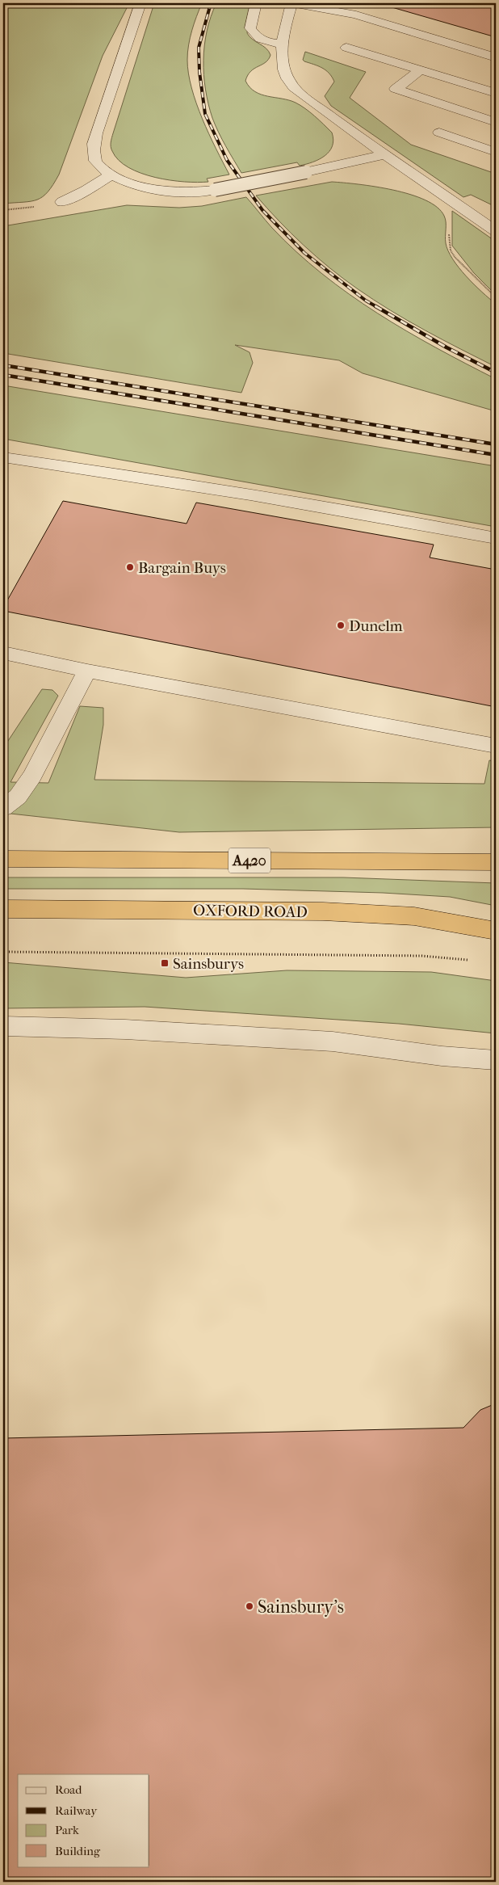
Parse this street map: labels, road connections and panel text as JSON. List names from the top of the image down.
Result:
{
  "streets": {
    "highway": ["A420", "OXFORD ROAD"]
  },
  "places": {
    "other": ["Bargain Buys", "Dunelm", "Sainsbury's"],
    "transit": ["Sainsburys"]
  },
  "legend": [
    "Road",
    "Railway",
    "Park",
    "Building"
  ]
}
